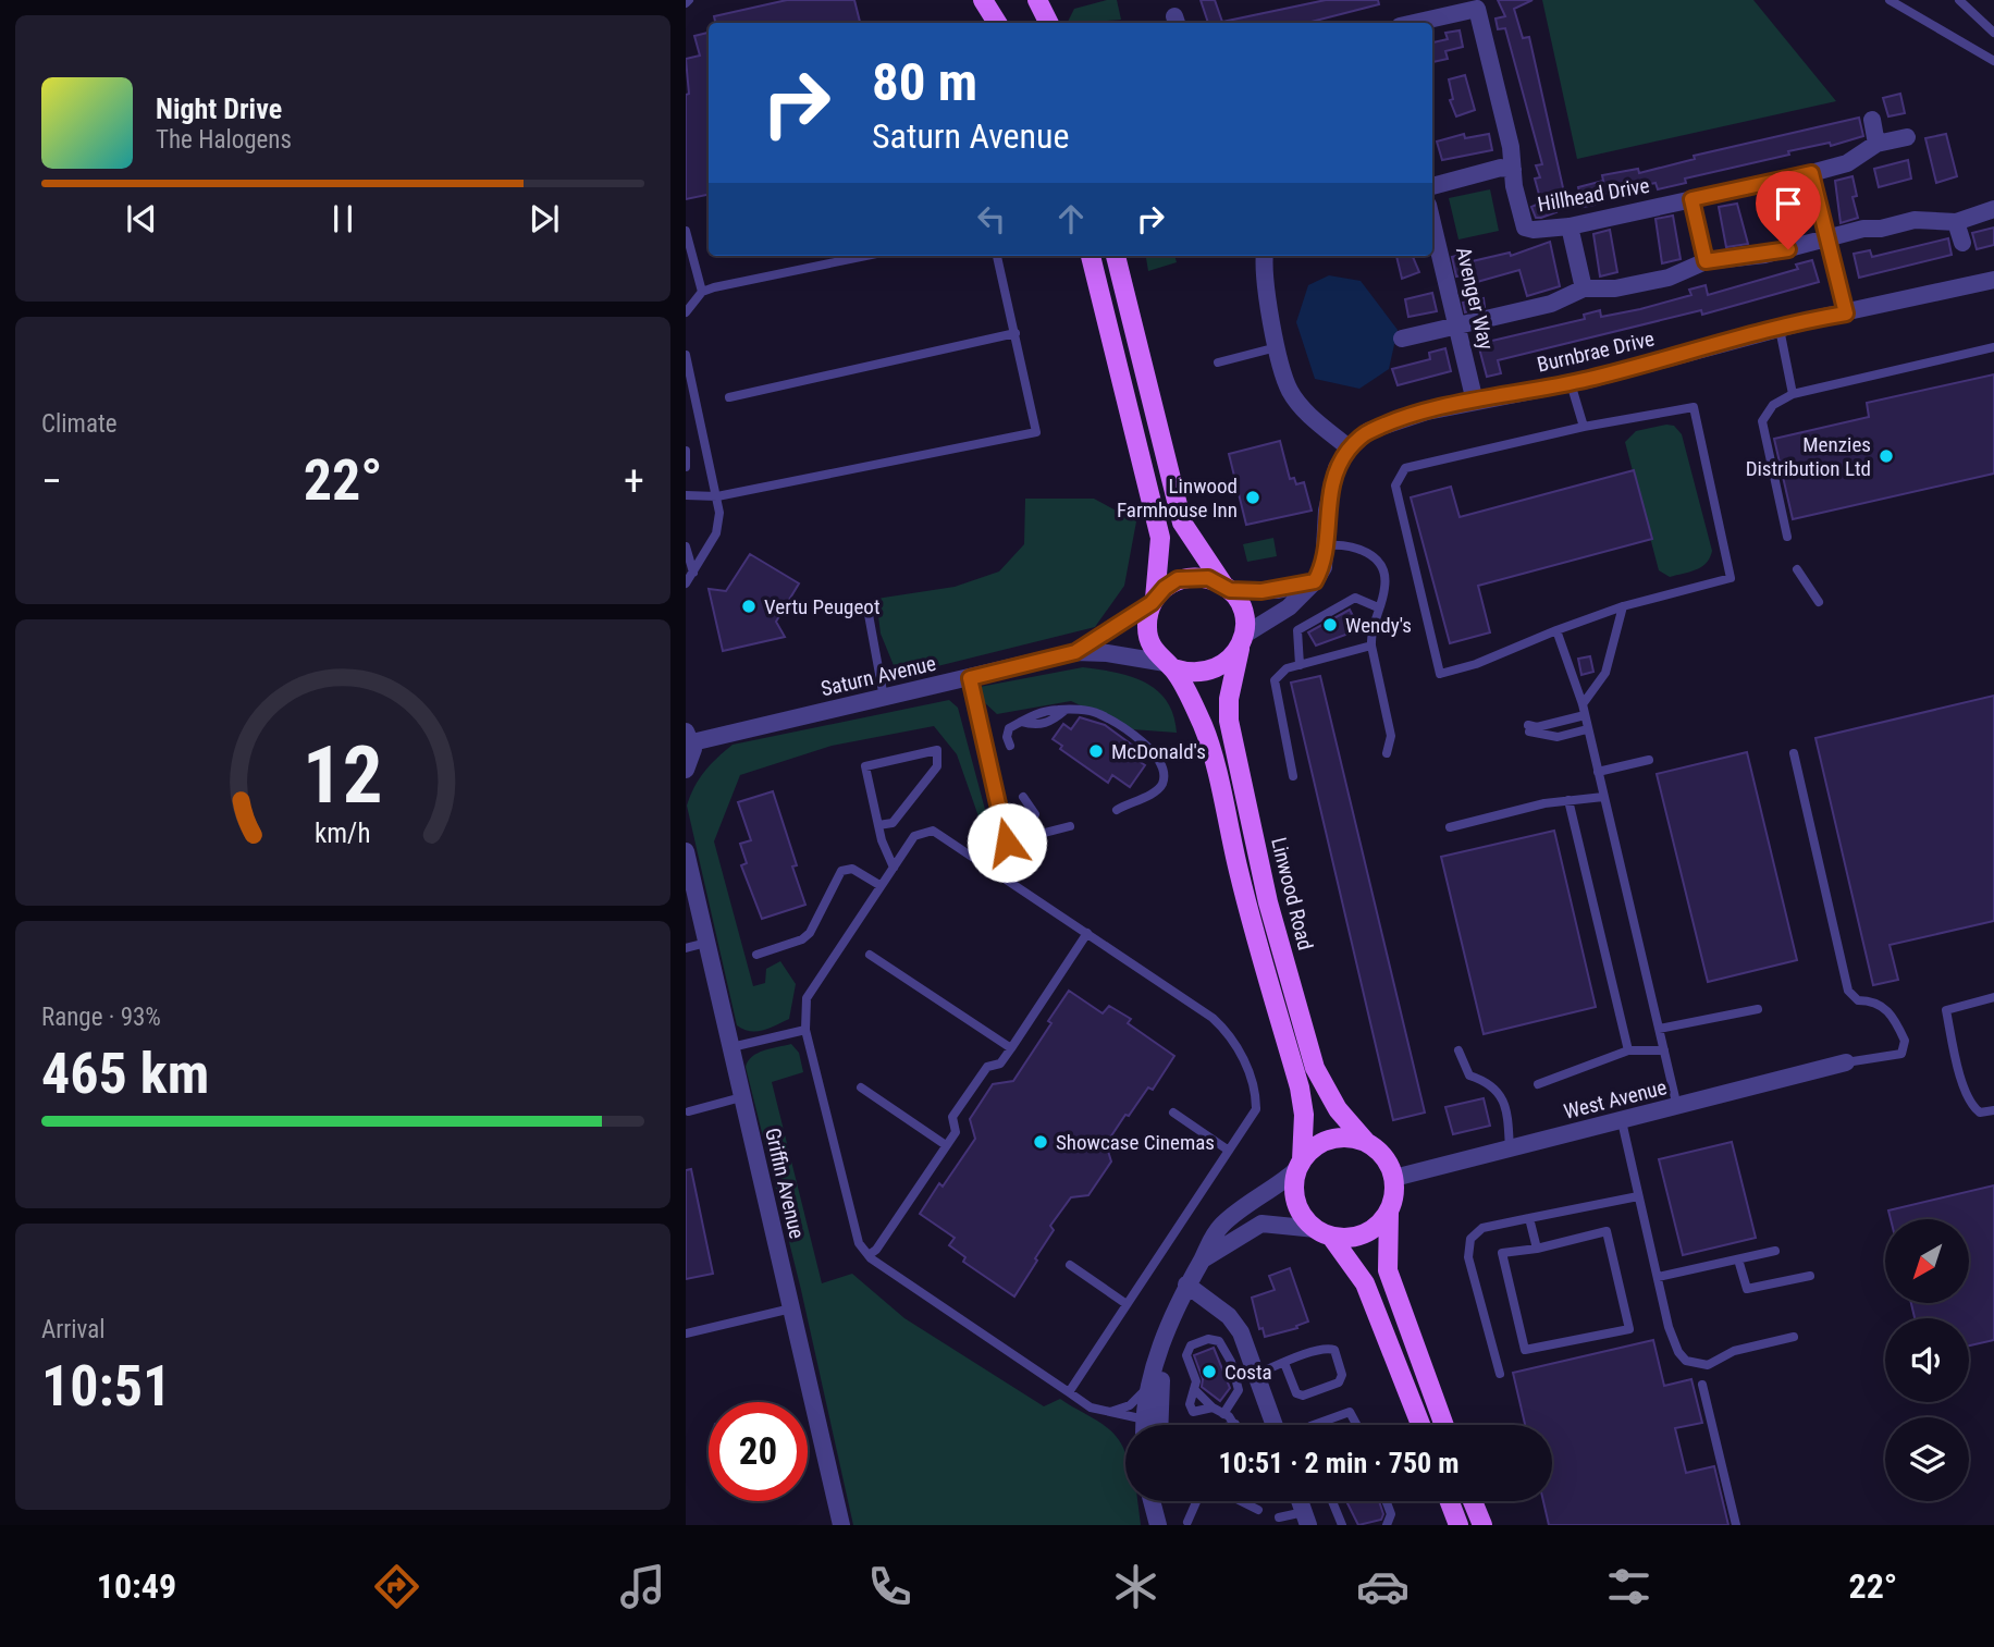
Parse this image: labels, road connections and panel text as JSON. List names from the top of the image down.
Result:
{
  "streets": {
    "main road": ["Linwood Road"],
    "street": [
      "Hillhead Drive",
      "Avenger Way",
      "Burnbrae Drive",
      "Saturn Avenue",
      "West Avenue",
      "Griffin Avenue"
    ]
  },
  "crossings": [
    ["Avenger Way", "Burnbrae Drive"],
    ["Burnbrae Drive", "Saturn Avenue"],
    ["Burnbrae Drive", "Linwood Road"],
    ["Saturn Avenue", "Linwood Road"],
    ["Linwood Road", "West Avenue"]
  ],
  "places": [
    "Menzies Distribution Ltd",
    "Linwood Farmhouse Inn",
    "Vertu Peugeot",
    "Wendy's",
    "McDonald's",
    "Showcase Cinemas",
    "Costa"
  ],
  "north": "bottom left",
  "page": {
    "turn": ["80 m", "Saturn Avenue"],
    "song": ["Night Drive", "The Halogens"],
    "tile": [
      "Climate",
      ["Range · 93%", "465 km"],
      ["Arrival", "10:51"]
    ],
    "heat": ["−", "22°", "+"],
    "limit": "20",
    "trip": "10:51 · 2 min · 750 m",
    "tabs": ["10:49", "22°"],
    "gauge": ["12", "km/h"]
  }
}
